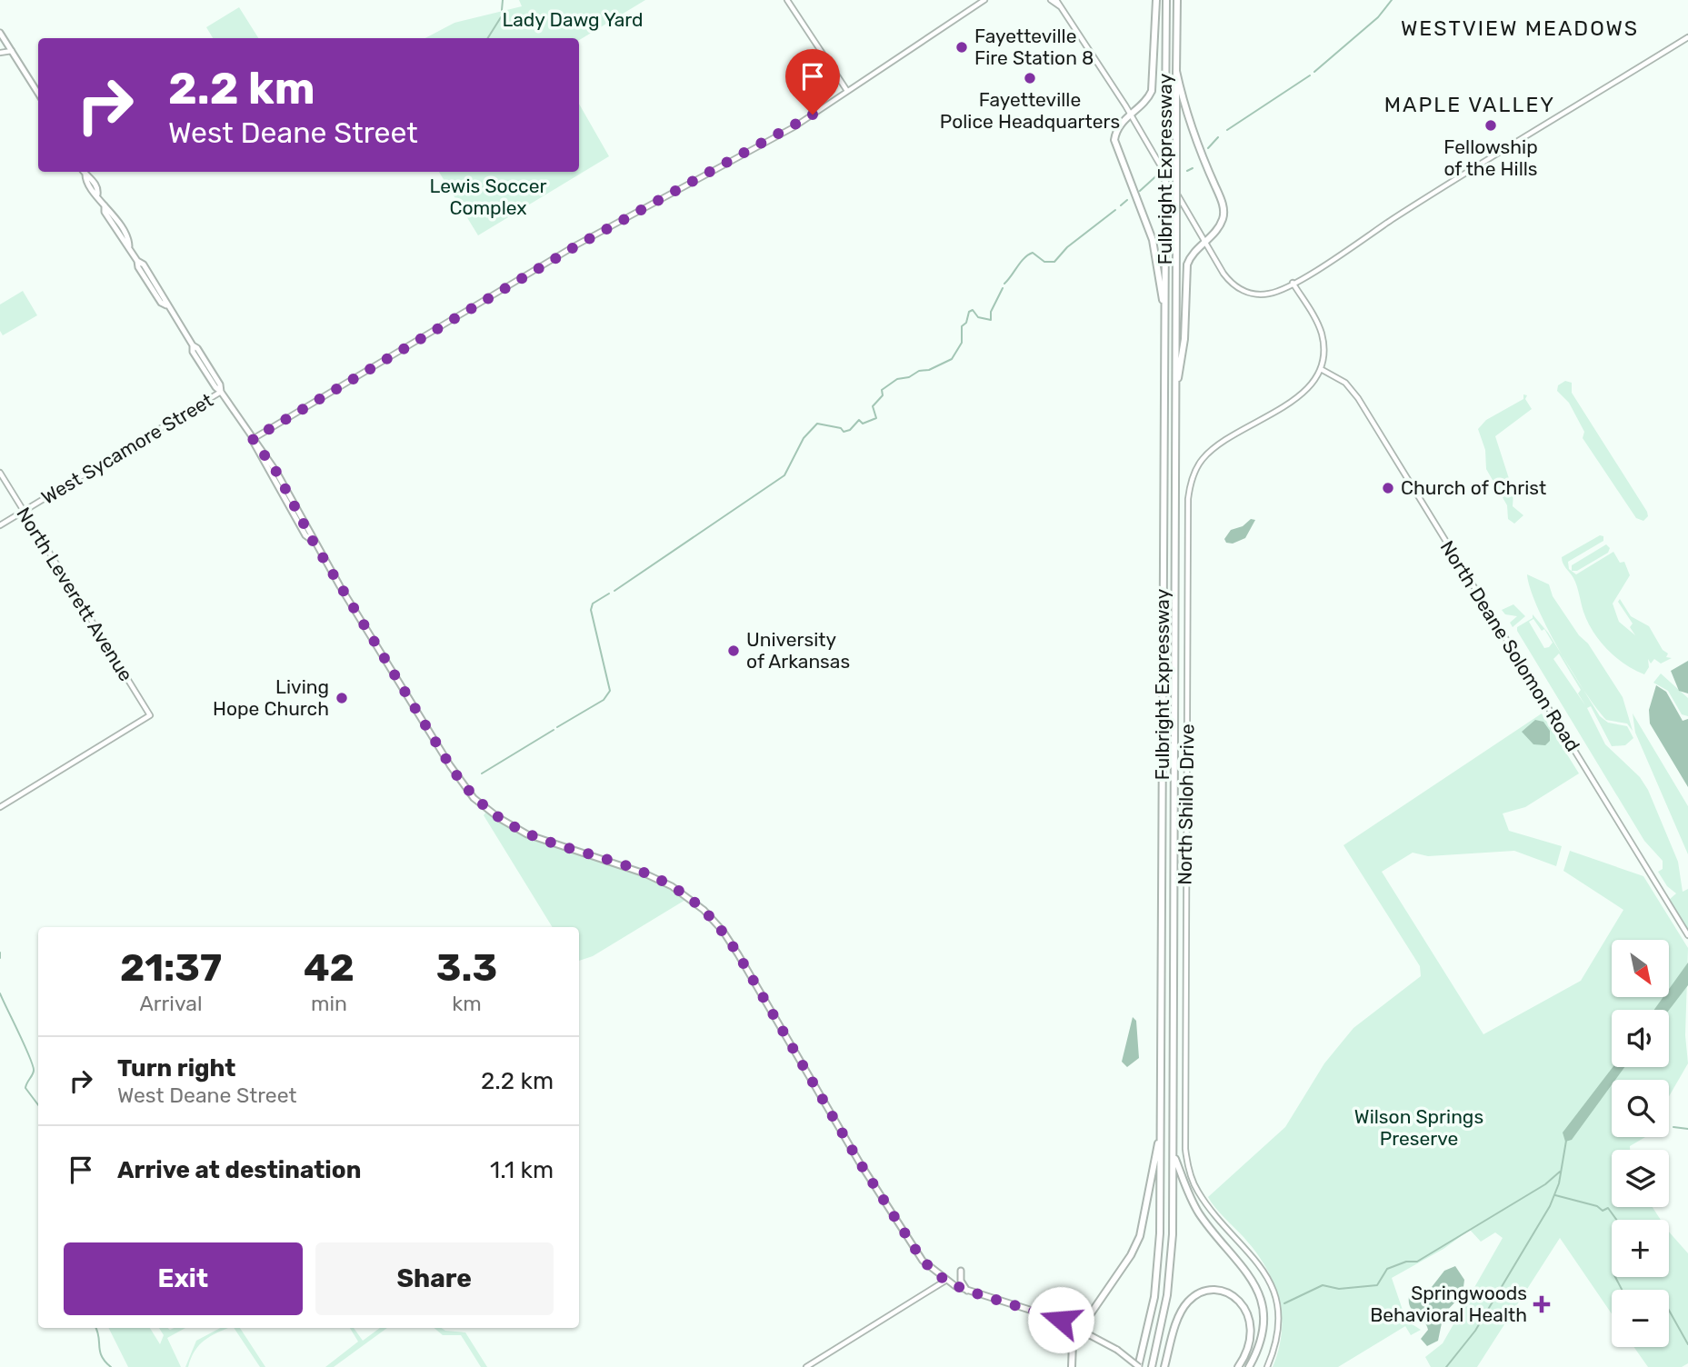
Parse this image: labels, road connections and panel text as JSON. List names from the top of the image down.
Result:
{
  "streets": {
    "highway": ["Fulbright Expressway"],
    "street": [
      "West Sycamore Street",
      "North Leverett Avenue",
      "North Deane Solomon Road",
      "North Shiloh Drive"
    ]
  },
  "crossings": [
    ["West Sycamore Street", "North Leverett Avenue"],
    ["North Deane Solomon Road", "North Shiloh Drive"]
  ],
  "districts": ["WESTVIEW MEADOWS", "MAPLE VALLEY"],
  "parks": ["Lady Dawg Yard", "Lewis Soccer Complex", "Wilson Springs Preserve"],
  "places": {
    "other": [
      "Fayetteville Fire Station 8",
      "Fayetteville Police Headquarters",
      "Fellowship of the Hills",
      "Church of Christ",
      "University of Arkansas",
      "Living Hope Church"
    ],
    "health": ["Springwoods Behavioral Health"]
  },
  "north": "bottom right",
  "page": {
    "turn": ["2.2 km", "West Deane Street"],
    "eta": [
      "21:37",
      "Arrival",
      "42",
      "min",
      "3.3",
      "km"
    ],
    "map_buttons": ["+", "−"],
    "list": [
      {
        "name": "Turn right",
        "note": "West Deane Street",
        "value": "2.2 km"
      },
      {
        "name": "Arrive at destination",
        "value": "1.1 km"
      }
    ],
    "buttons": ["Exit", "Share"]
  }
}
